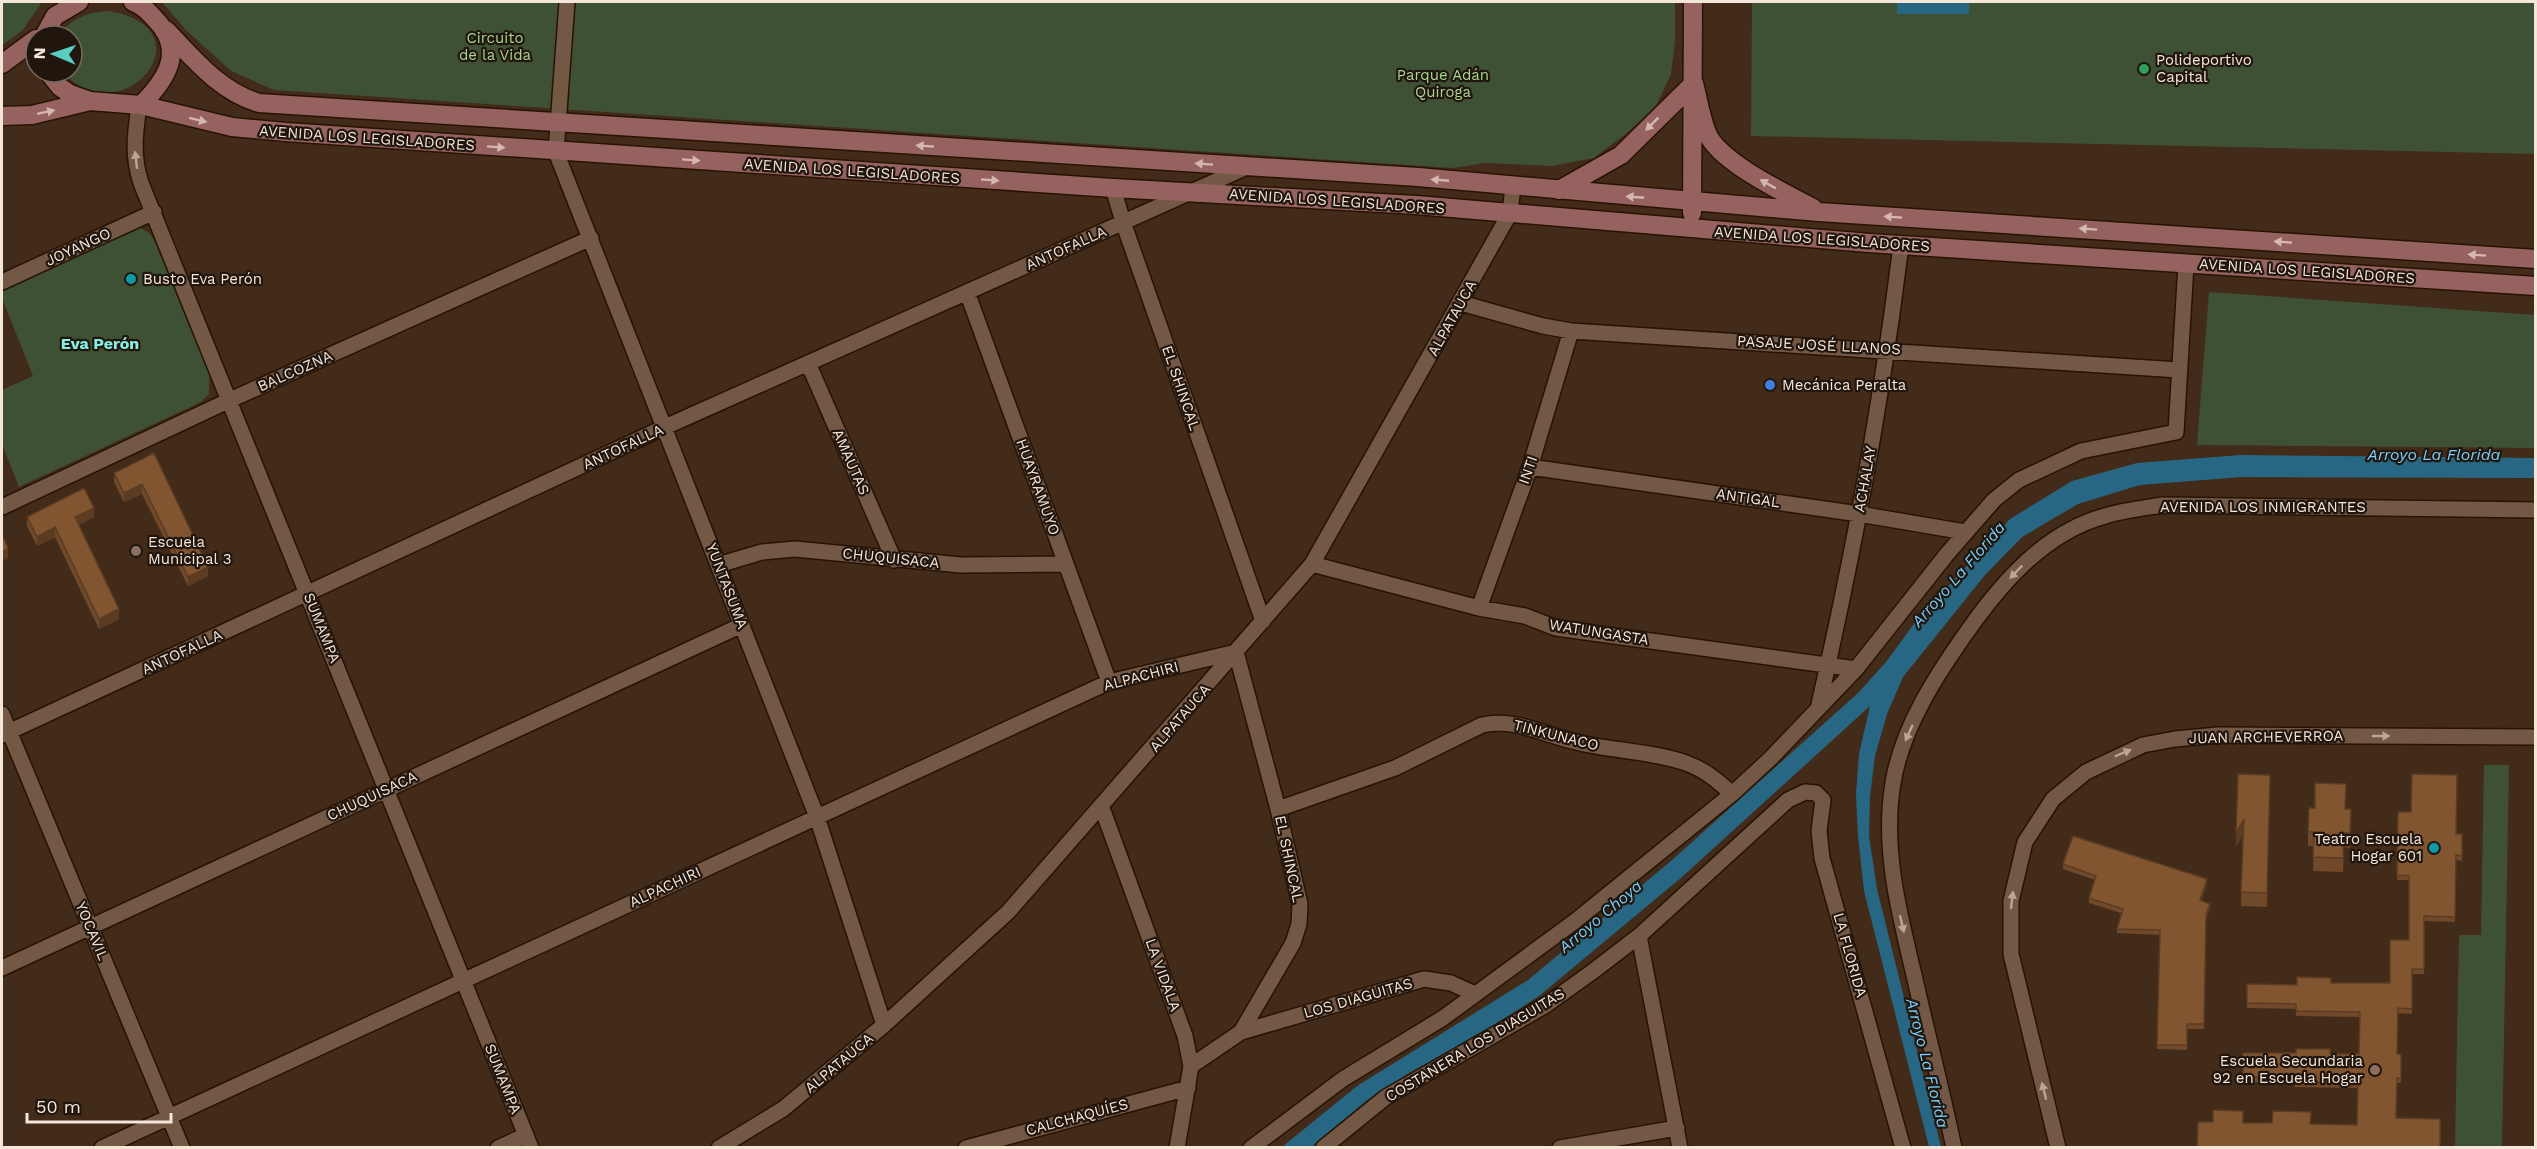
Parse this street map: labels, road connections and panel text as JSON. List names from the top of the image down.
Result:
{
  "streets": {
    "main road": ["AVENIDA LOS LEGISLADORES"],
    "street": [
      "JOYANGO",
      "ANTOFALLA",
      "ALPATAUCA",
      "PASAJE JOSÉ LLANOS",
      "BALCOZNA",
      "EL SHINCAL",
      "AMAUTAS",
      "INTI",
      "ACHALAY",
      "HUAYRAMUYO",
      "ANTIGAL",
      "AVENIDA LOS INMIGRANTES",
      "CHUQUISACA",
      "YUNTASUMA",
      "SUMAMPA",
      "WATUNGASTA",
      "ALPACHIRI",
      "TINKUNACO",
      "JUAN ARCHEVERROA",
      "YOCAVIL",
      "LA FLORIDA",
      "LA VIDALA",
      "LOS DIAGUITAS",
      "COSTANERA LOS DIAGUITAS",
      "CALCHAQUÍES"
    ]
  },
  "crossings": [
    ["AVENIDA LOS LEGISLADORES", "ANTOFALLA"],
    ["AVENIDA LOS LEGISLADORES", "ALPATAUCA"],
    ["AVENIDA LOS LEGISLADORES", "EL SHINCAL"],
    ["AVENIDA LOS LEGISLADORES", "ACHALAY"],
    ["AVENIDA LOS LEGISLADORES", "YUNTASUMA"],
    ["AVENIDA LOS LEGISLADORES", "SUMAMPA"],
    ["JOYANGO", "SUMAMPA"],
    ["ANTOFALLA", "EL SHINCAL"],
    ["ANTOFALLA", "AMAUTAS"],
    ["ANTOFALLA", "HUAYRAMUYO"],
    ["ANTOFALLA", "YUNTASUMA"],
    ["ANTOFALLA", "SUMAMPA"],
    ["ANTOFALLA", "YOCAVIL"],
    ["ALPATAUCA", "PASAJE JOSÉ LLANOS"],
    ["ALPATAUCA", "EL SHINCAL"],
    ["ALPATAUCA", "YUNTASUMA"],
    ["ALPATAUCA", "WATUNGASTA"],
    ["ALPATAUCA", "ALPACHIRI"],
    ["ALPATAUCA", "LA VIDALA"],
    ["PASAJE JOSÉ LLANOS", "INTI"],
    ["PASAJE JOSÉ LLANOS", "ACHALAY"],
    ["BALCOZNA", "YUNTASUMA"],
    ["BALCOZNA", "SUMAMPA"],
    ["EL SHINCAL", "ALPACHIRI"],
    ["EL SHINCAL", "TINKUNACO"],
    ["EL SHINCAL", "LA VIDALA"],
    ["EL SHINCAL", "LOS DIAGUITAS"],
    ["AMAUTAS", "CHUQUISACA"],
    ["INTI", "ANTIGAL"],
    ["INTI", "WATUNGASTA"],
    ["ACHALAY", "ANTIGAL"],
    ["ACHALAY", "WATUNGASTA"],
    ["HUAYRAMUYO", "CHUQUISACA"],
    ["HUAYRAMUYO", "ALPACHIRI"],
    ["CHUQUISACA", "YUNTASUMA"],
    ["CHUQUISACA", "SUMAMPA"],
    ["CHUQUISACA", "YOCAVIL"],
    ["YUNTASUMA", "ALPACHIRI"],
    ["SUMAMPA", "ALPACHIRI"],
    ["ALPACHIRI", "YOCAVIL"],
    ["LA FLORIDA", "COSTANERA LOS DIAGUITAS"],
    ["LA VIDALA", "CALCHAQUÍES"]
  ],
  "districts": ["Eva Perón"],
  "water": ["Arroyo La Florida", "Arroyo Choya"],
  "parks": ["Circuito de la Vida", "Parque Adán Quiroga"],
  "places": [
    "Polideportivo Capital",
    "Busto Eva Perón",
    "Mecánica Peralta",
    "Escuela Municipal 3",
    "Teatro Escuela Hogar 601",
    "Escuela Secundaria 92 en Escuela Hogar"
  ],
  "scale_bar": "50 m",
  "north": "left"
}
